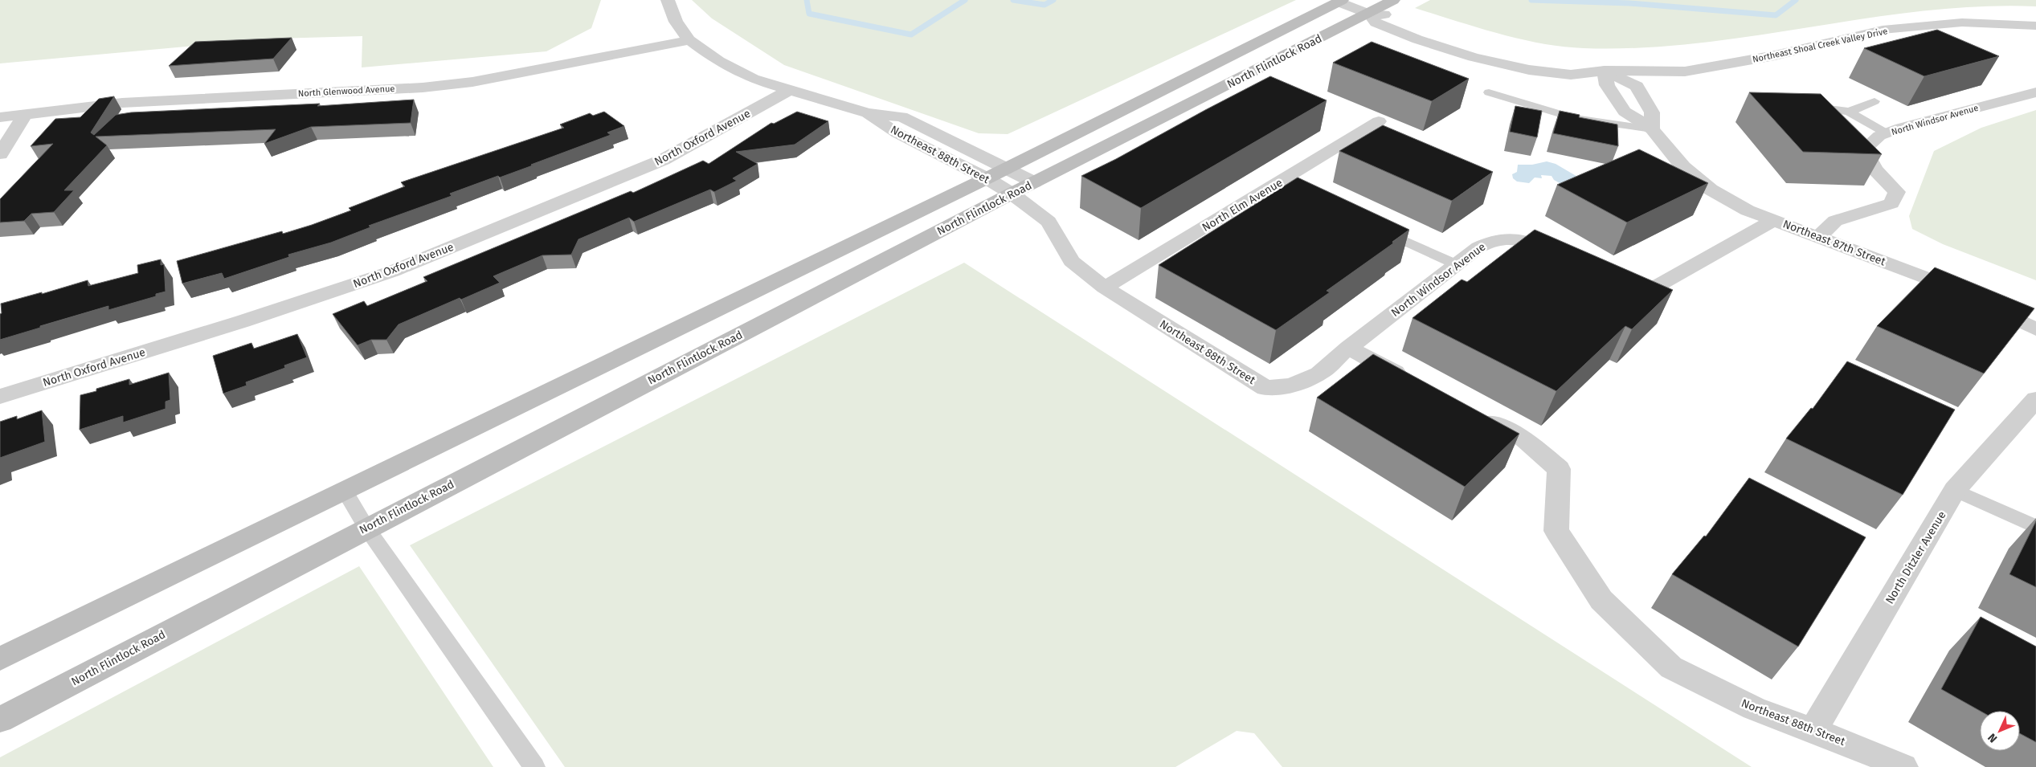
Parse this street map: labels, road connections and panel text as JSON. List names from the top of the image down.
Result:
{
  "streets": {
    "main road": ["North Flintlock Road"],
    "street": [
      "Northeast Shoal Creek Valley Drive",
      "North Glenwood Avenue",
      "North Windsor Avenue",
      "North Oxford Avenue",
      "Northeast 88th Street",
      "North Elm Avenue",
      "Northeast 87th Street",
      "North Ditzler Avenue"
    ]
  },
  "crossings": [
    ["Northeast Shoal Creek Valley Drive", "North Flintlock Road"],
    ["Northeast Shoal Creek Valley Drive", "Northeast 87th Street"],
    ["North Flintlock Road", "Northeast 88th Street"],
    ["North Glenwood Avenue", "Northeast 88th Street"],
    ["North Windsor Avenue", "Northeast 88th Street"],
    ["North Windsor Avenue", "Northeast 87th Street"],
    ["North Oxford Avenue", "Northeast 88th Street"],
    ["Northeast 88th Street", "North Elm Avenue"],
    ["Northeast 88th Street", "North Ditzler Avenue"]
  ],
  "north": "bottom left"
}
